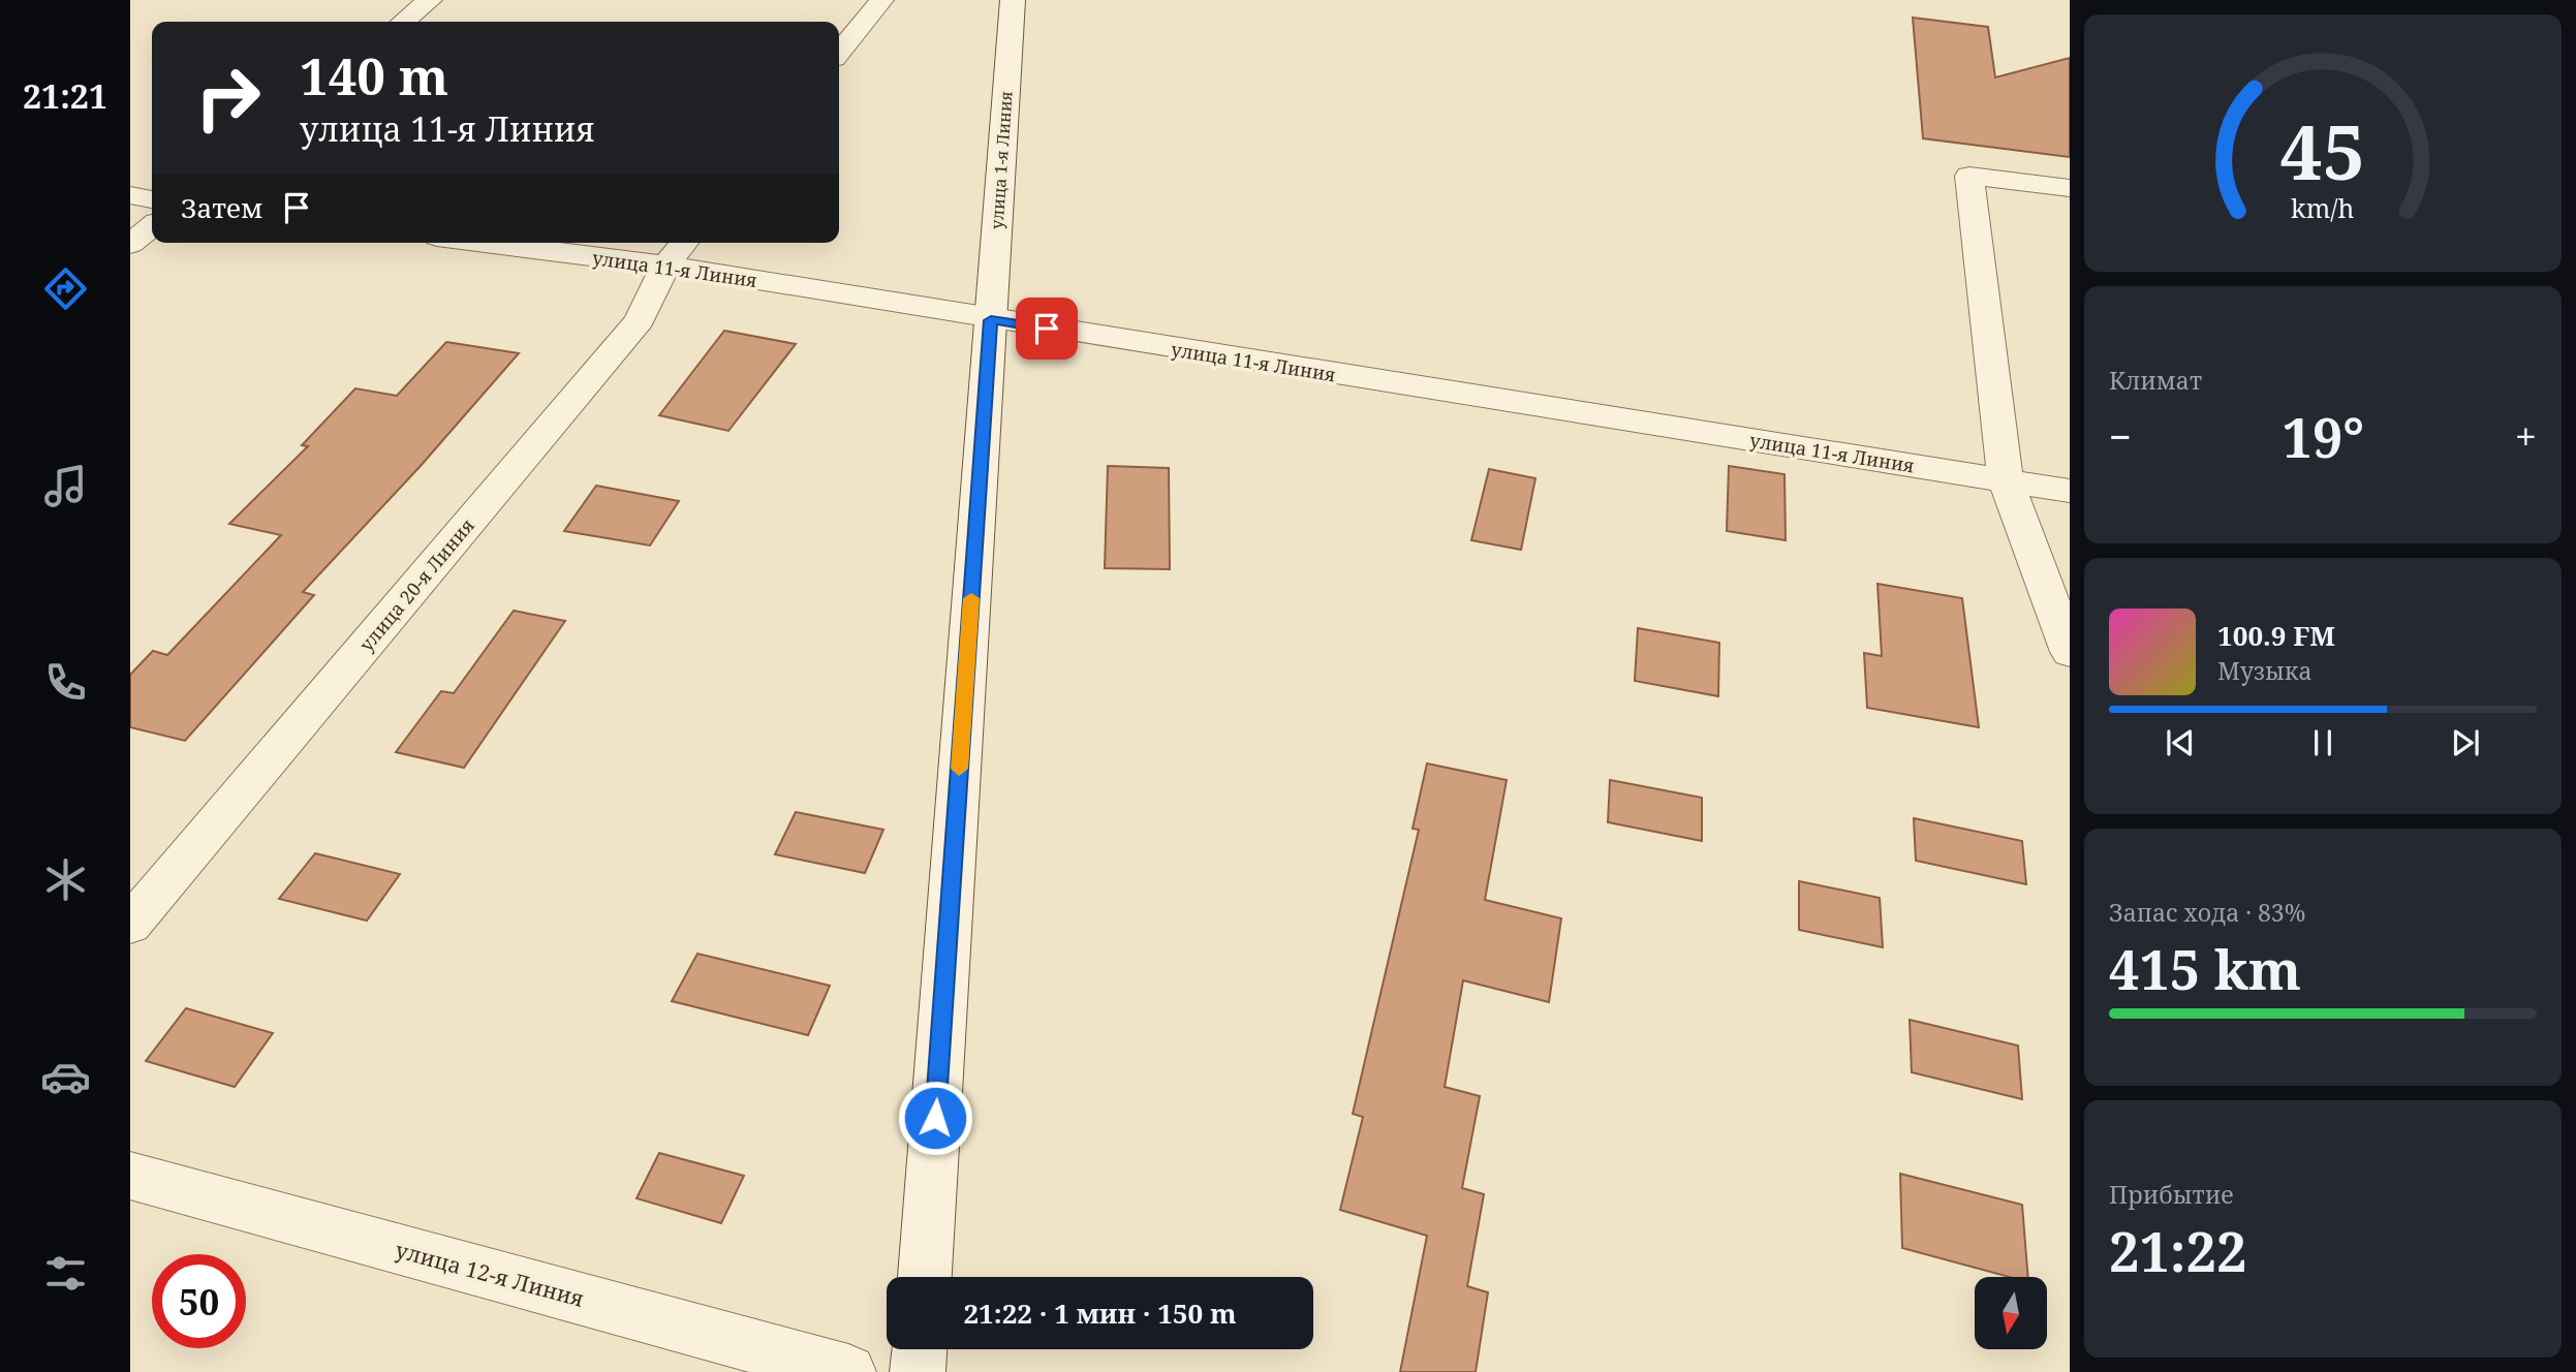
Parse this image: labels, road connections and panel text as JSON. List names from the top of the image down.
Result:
{
  "streets": {
    "street": [
      "улица 1-я Линия",
      "улица 11-я Линия",
      "улица 20-я Линия",
      "улица 12-я Линия"
    ]
  },
  "crossings": [
    ["улица 1-я Линия", "улица 11-я Линия"],
    ["улица 11-я Линия", "улица 20-я Линия"]
  ],
  "north": "bottom",
  "page": {
    "tabs": "21:21",
    "turn": ["140 m", "улица 11-я Линия"],
    "then": "Затем",
    "tile": [
      "Климат",
      ["Запас хода · 83%", "415 km"],
      ["Прибытие", "21:22"]
    ],
    "heat": ["−", "19°", "+"],
    "song": ["100.9 FM", "Музыка"],
    "limit": "50",
    "trip": "21:22 · 1 мин · 150 m",
    "gauge": ["45", "km/h"]
  }
}
